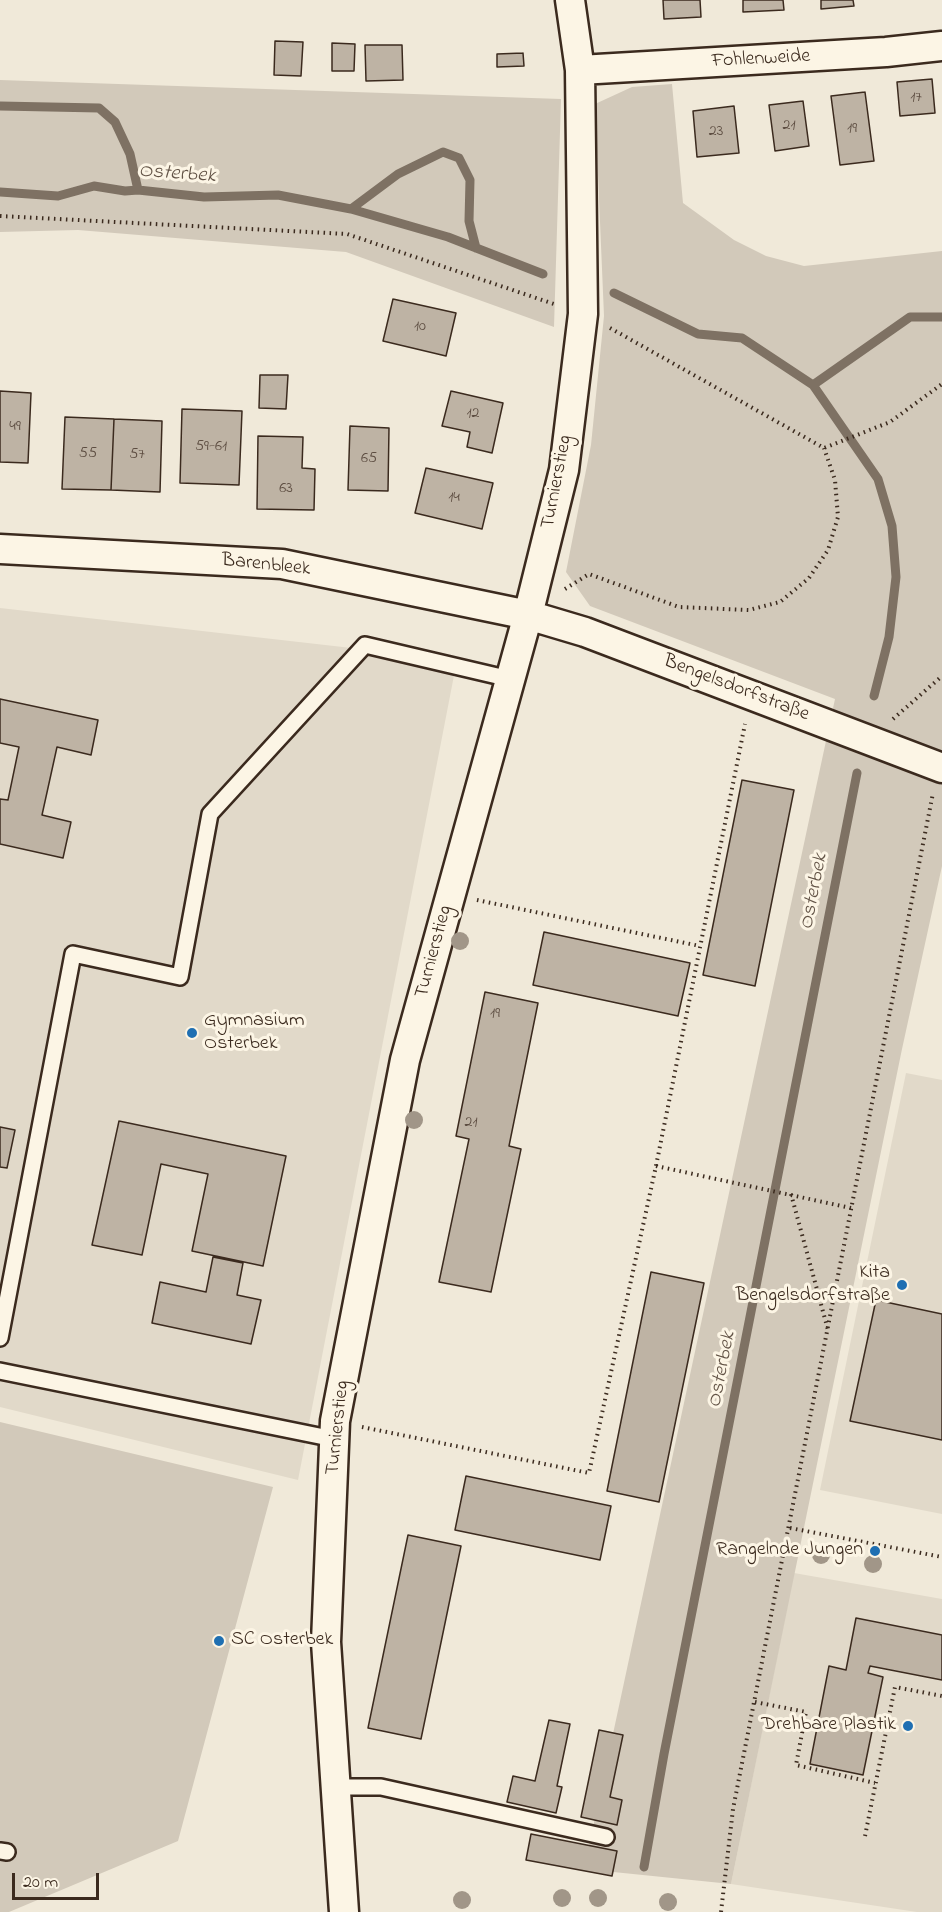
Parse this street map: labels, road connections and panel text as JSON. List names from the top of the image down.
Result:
{
  "streets": {
    "street": [
      "Fohlenweide",
      "Turnierstieg",
      "Barenbleek",
      "Bengelsdorfstraße"
    ]
  },
  "crossings": [
    ["Fohlenweide", "Turnierstieg"],
    ["Turnierstieg", "Barenbleek"],
    ["Turnierstieg", "Bengelsdorfstraße"],
    ["Barenbleek", "Bengelsdorfstraße"]
  ],
  "water": ["Osterbek"],
  "places": [
    "Gymnasium Osterbek",
    "Kita Bengelsdorfstraße",
    "Rangelnde Jungen",
    "SC Osterbek",
    "Drehbare Plastik"
  ],
  "house_numbers": [
    "17",
    "21",
    "19",
    "23",
    "10",
    "12",
    "49",
    "59-61",
    "55",
    "57",
    "65",
    "63",
    "14",
    "19",
    "21"
  ],
  "scale_bar": "20 m"
}
